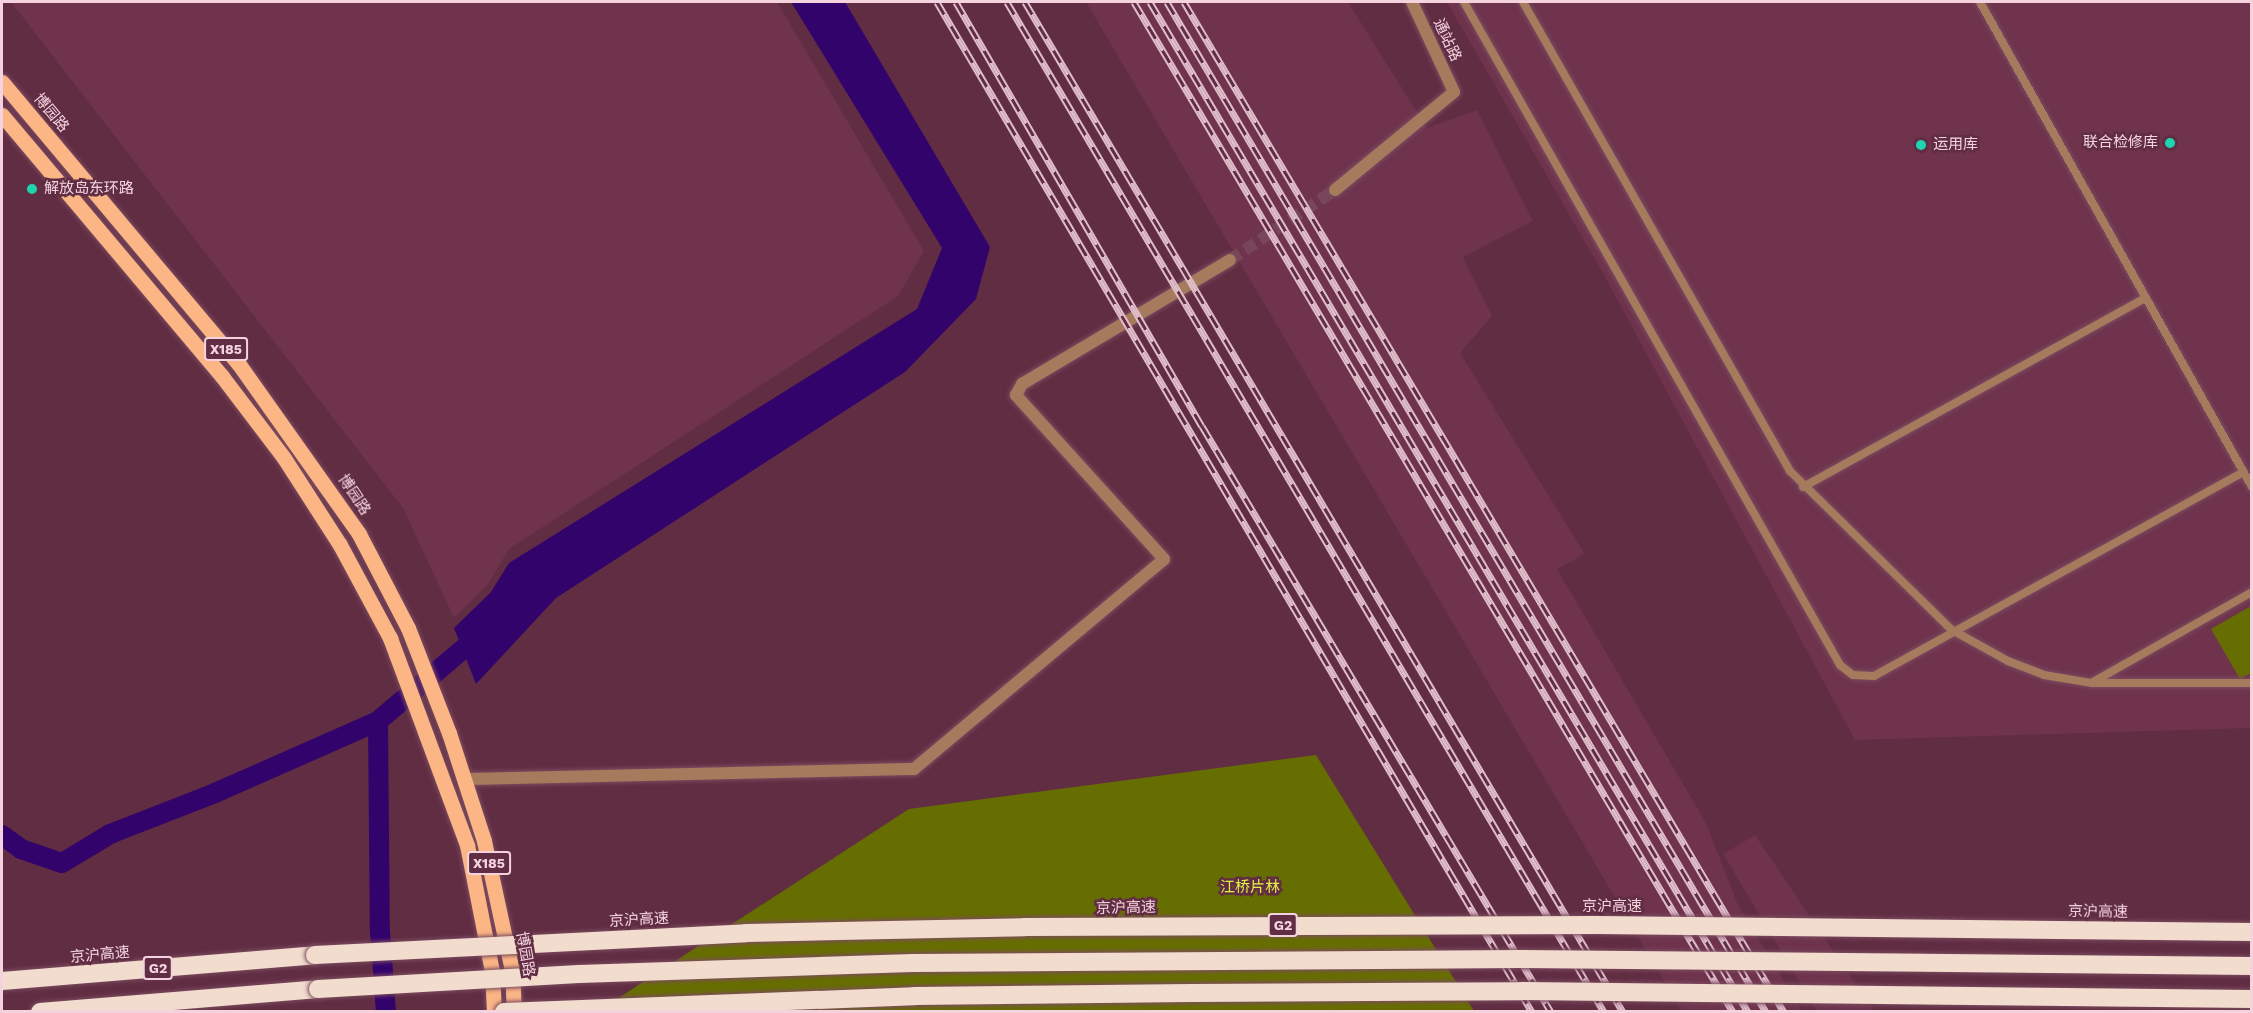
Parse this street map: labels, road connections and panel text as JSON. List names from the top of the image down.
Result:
{
  "streets": {
    "highway": ["京沪高速", "G2"],
    "main road": ["博园路", "X185"],
    "street": ["通站路"]
  },
  "parks": ["江桥片林"],
  "places": ["联合检修库", "运用库", "解放岛东环路"]
}
